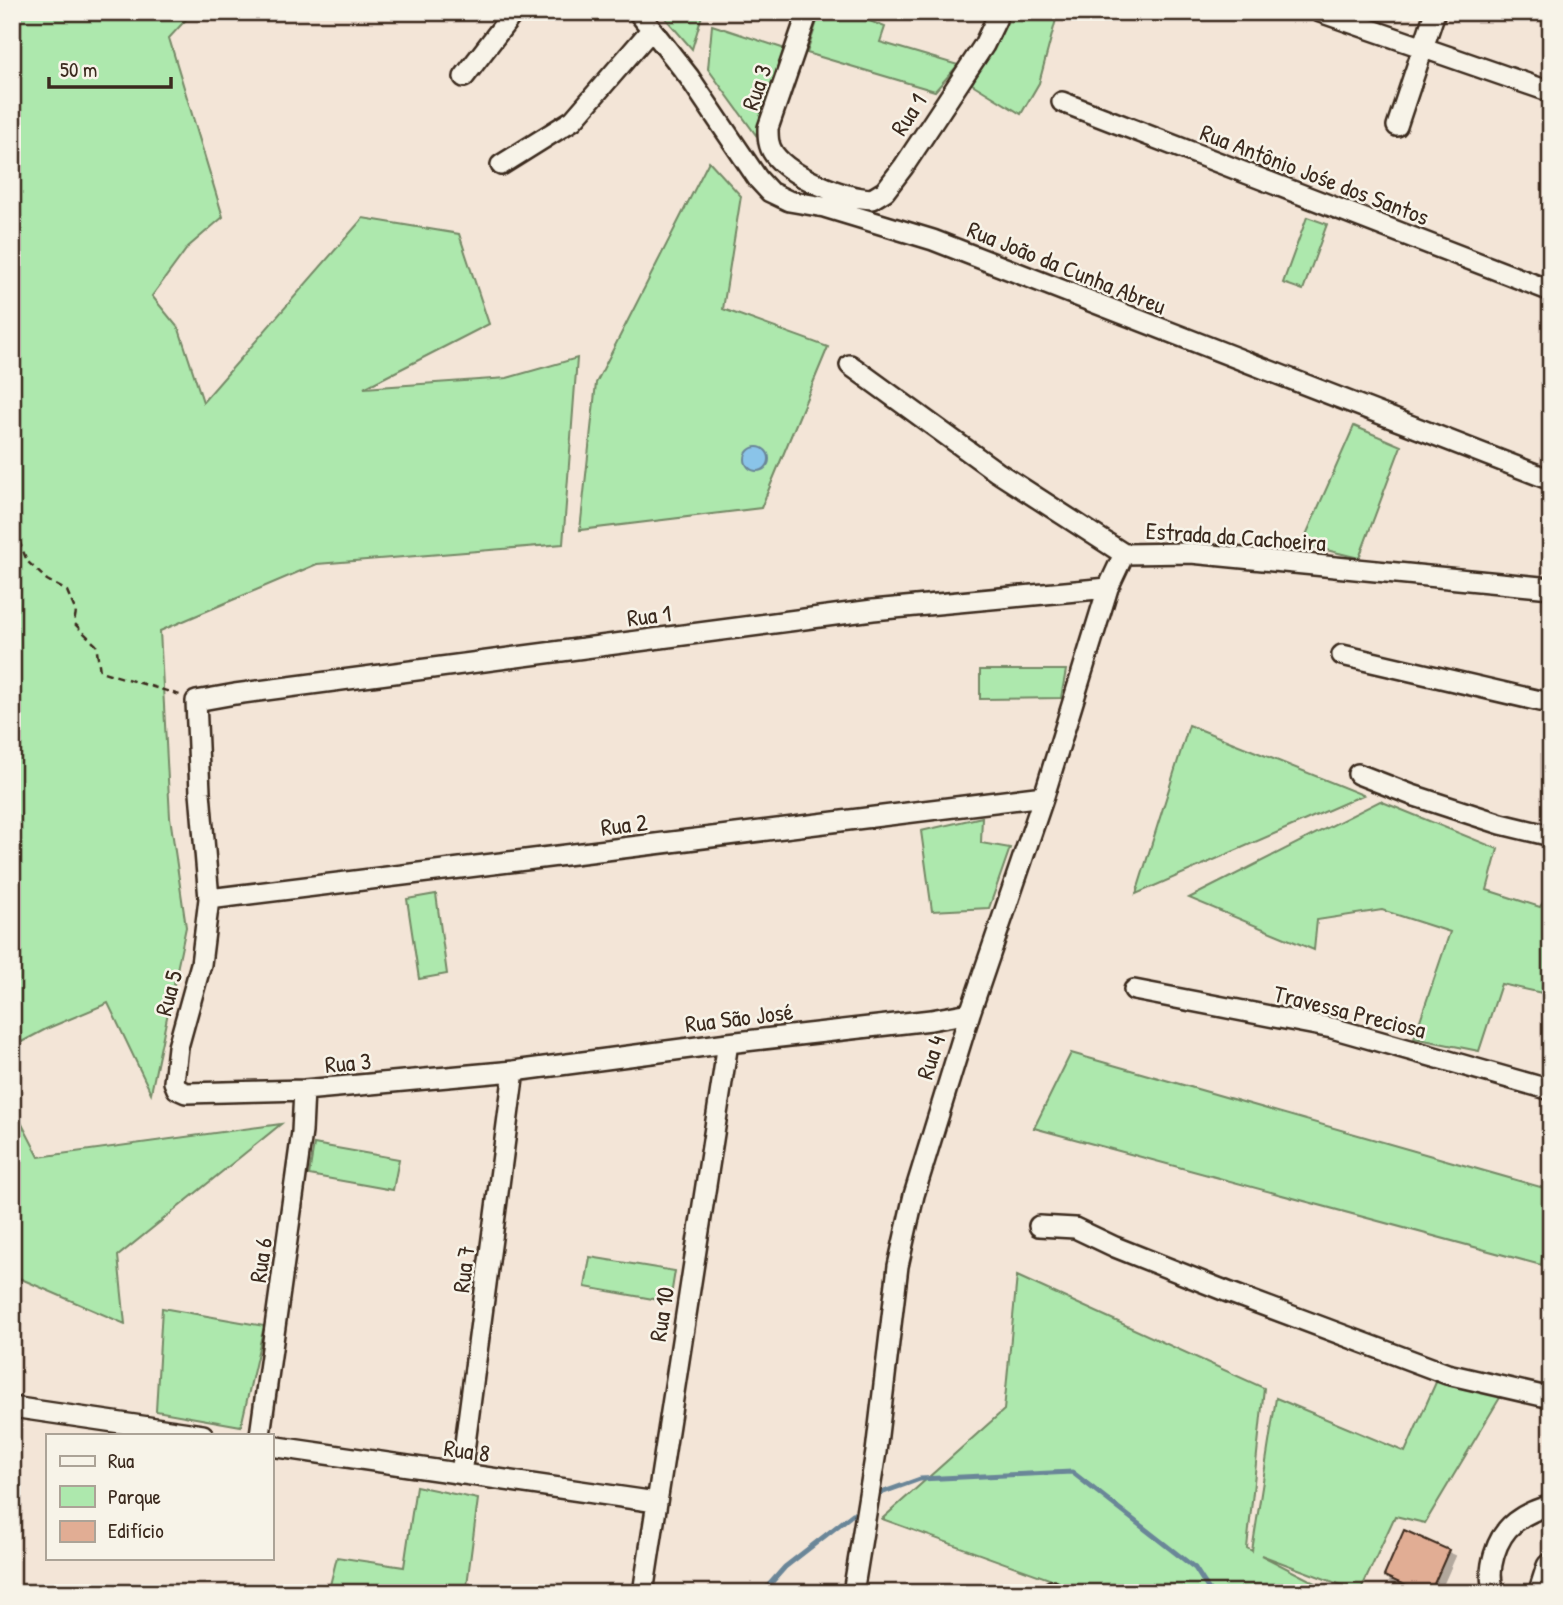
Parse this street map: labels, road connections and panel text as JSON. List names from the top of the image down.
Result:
{
  "streets": {
    "street": [
      "Rua 3",
      "Rua 1",
      "Rua Antônio Jośe dos Santos",
      "Rua João da Cunha Abreu",
      "Estrada da Cachoeira",
      "Rua 2",
      "Rua 5",
      "Travessa Preciosa",
      "Rua São José",
      "Rua 4",
      "Rua 6",
      "Rua 7",
      "Rua 10",
      "Rua 8"
    ]
  },
  "crossings": [
    ["Rua 3", "Rua 1"],
    ["Rua 3", "Rua João da Cunha Abreu"],
    ["Rua 3", "Rua 5"],
    ["Rua 3", "Rua São José"],
    ["Rua 3", "Rua 6"],
    ["Rua 3", "Rua 7"],
    ["Rua 1", "Rua João da Cunha Abreu"],
    ["Rua 1", "Rua 4"],
    ["Estrada da Cachoeira", "Rua 4"],
    ["Rua 2", "Rua 5"],
    ["Rua 2", "Rua 4"],
    ["Rua São José", "Rua 4"],
    ["Rua São José", "Rua 7"],
    ["Rua São José", "Rua 10"],
    ["Rua 7", "Rua 8"],
    ["Rua 10", "Rua 8"]
  ],
  "legend": ["Rua", "Parque", "Edifício"],
  "scale_bar": "50 m"
}
